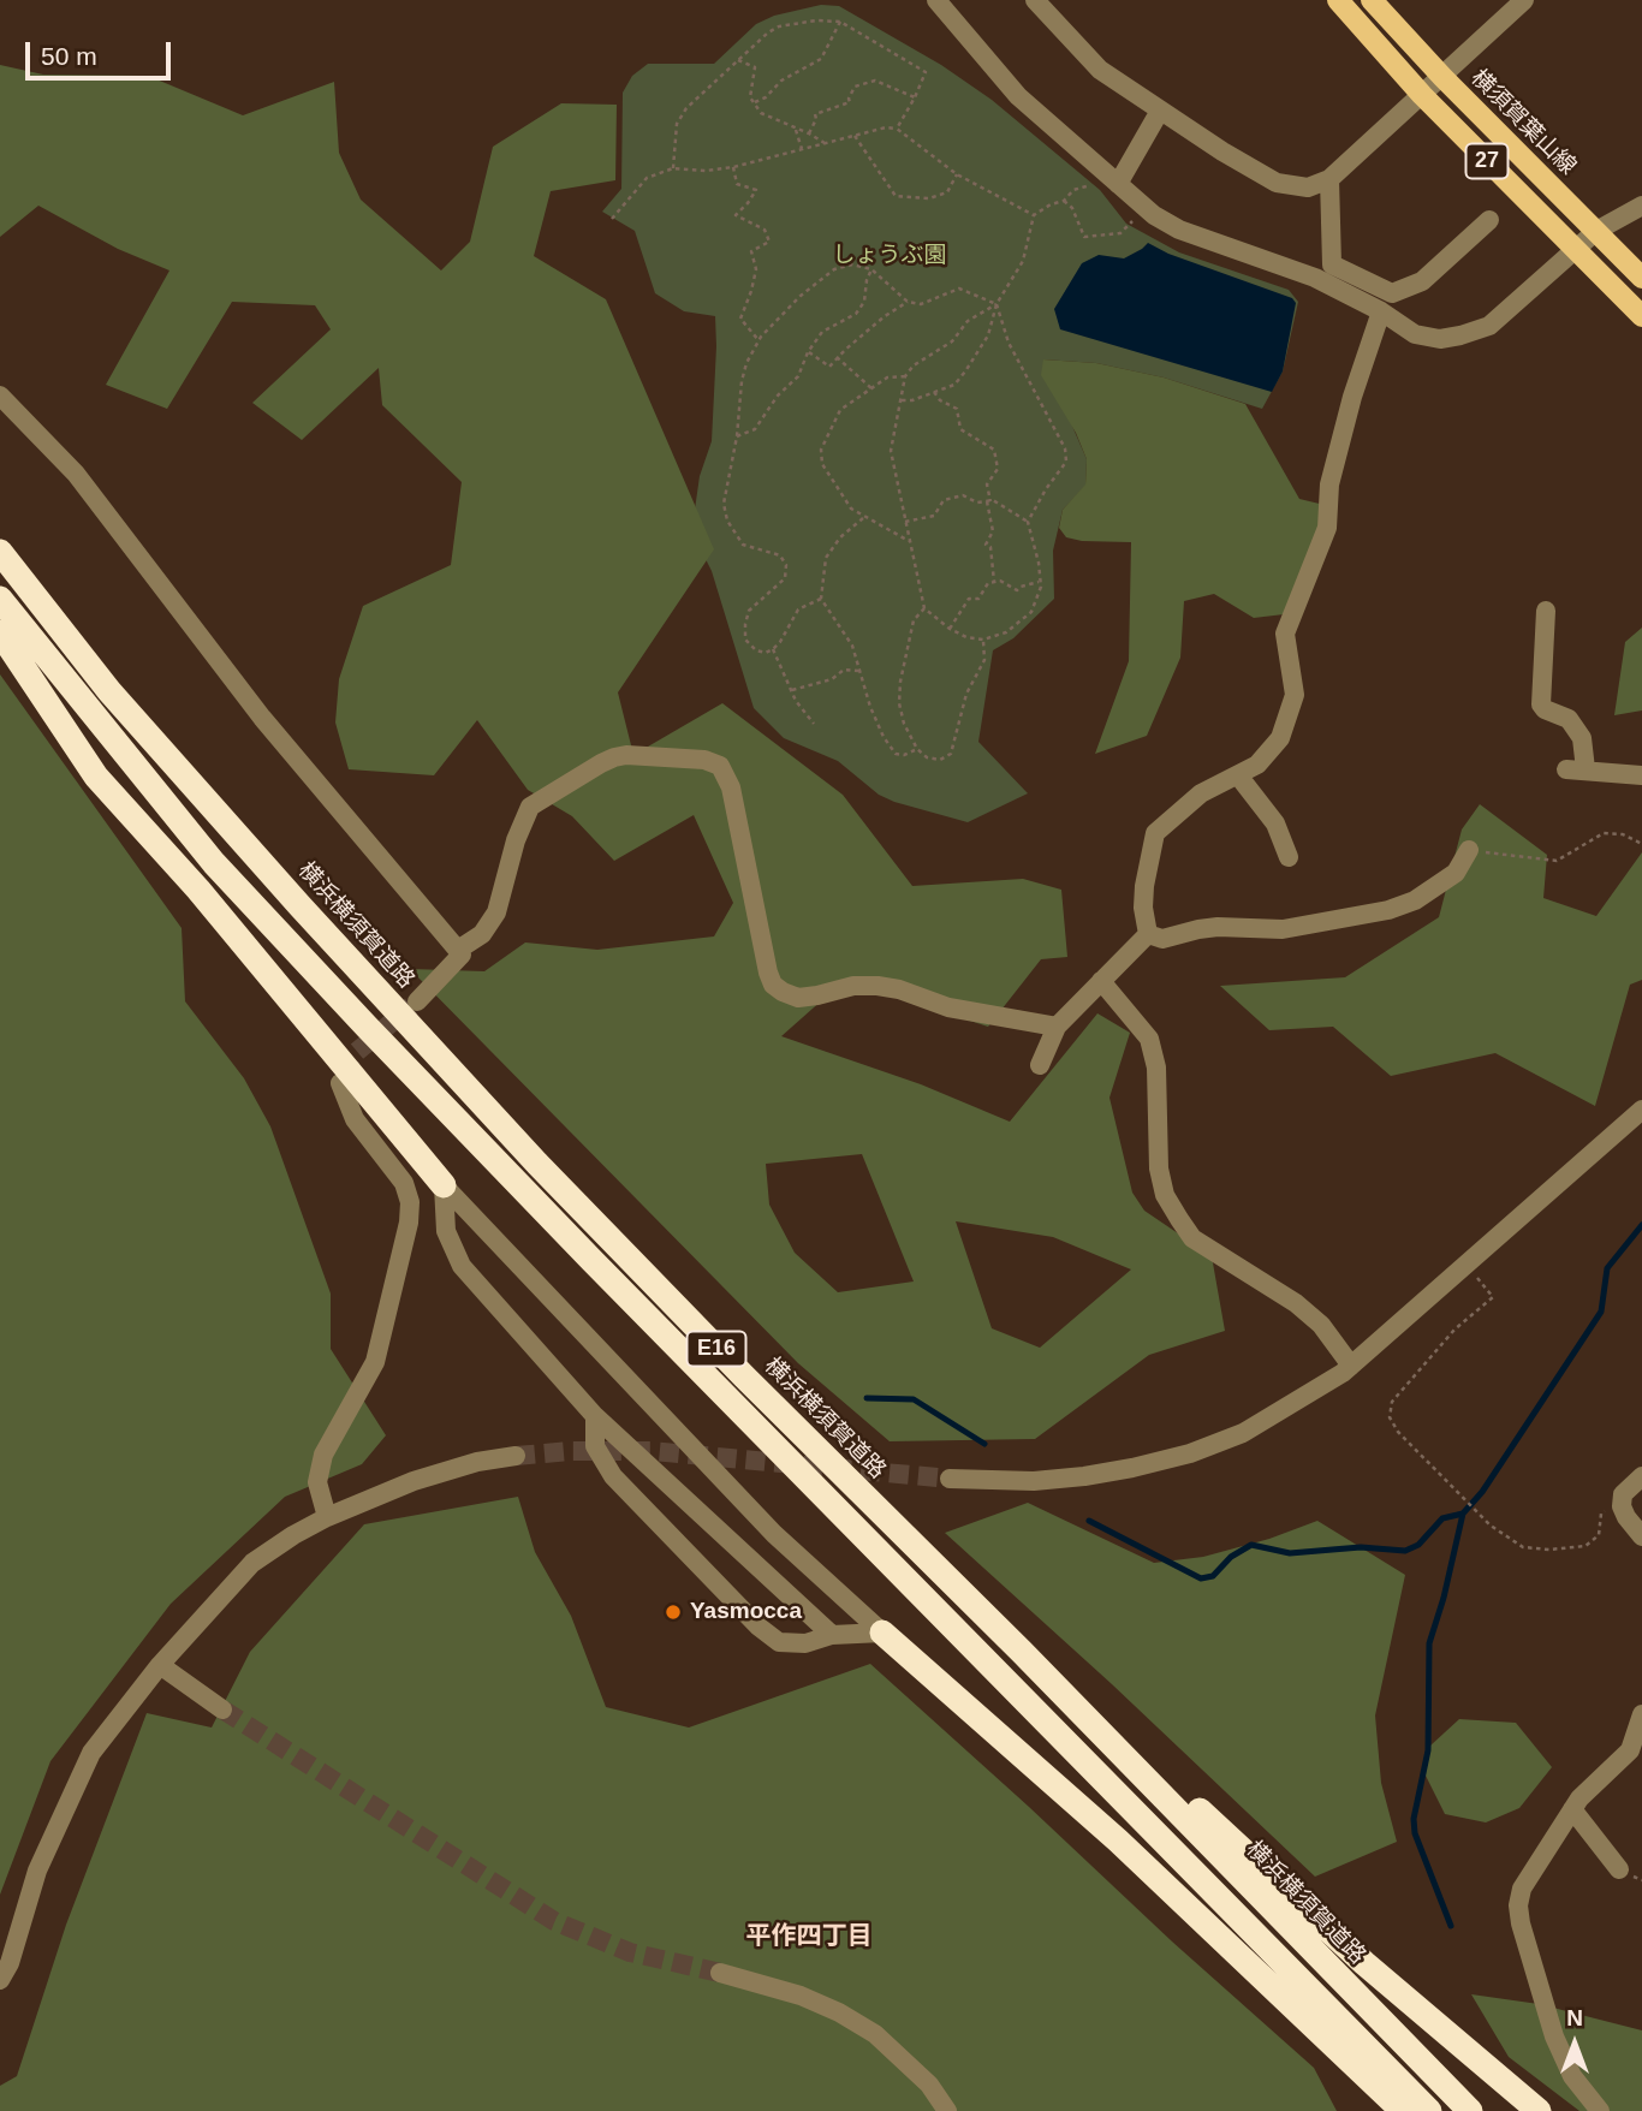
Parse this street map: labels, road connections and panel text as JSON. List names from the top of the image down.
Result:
{
  "streets": {
    "highway": ["横浜横須賀道路", "E16"],
    "main road": ["横須賀葉山線", "27"]
  },
  "districts": ["平作四丁目"],
  "parks": ["しょうぶ園"],
  "places": ["Yasmocca"],
  "scale_bar": "50 m",
  "north": "top"
}
